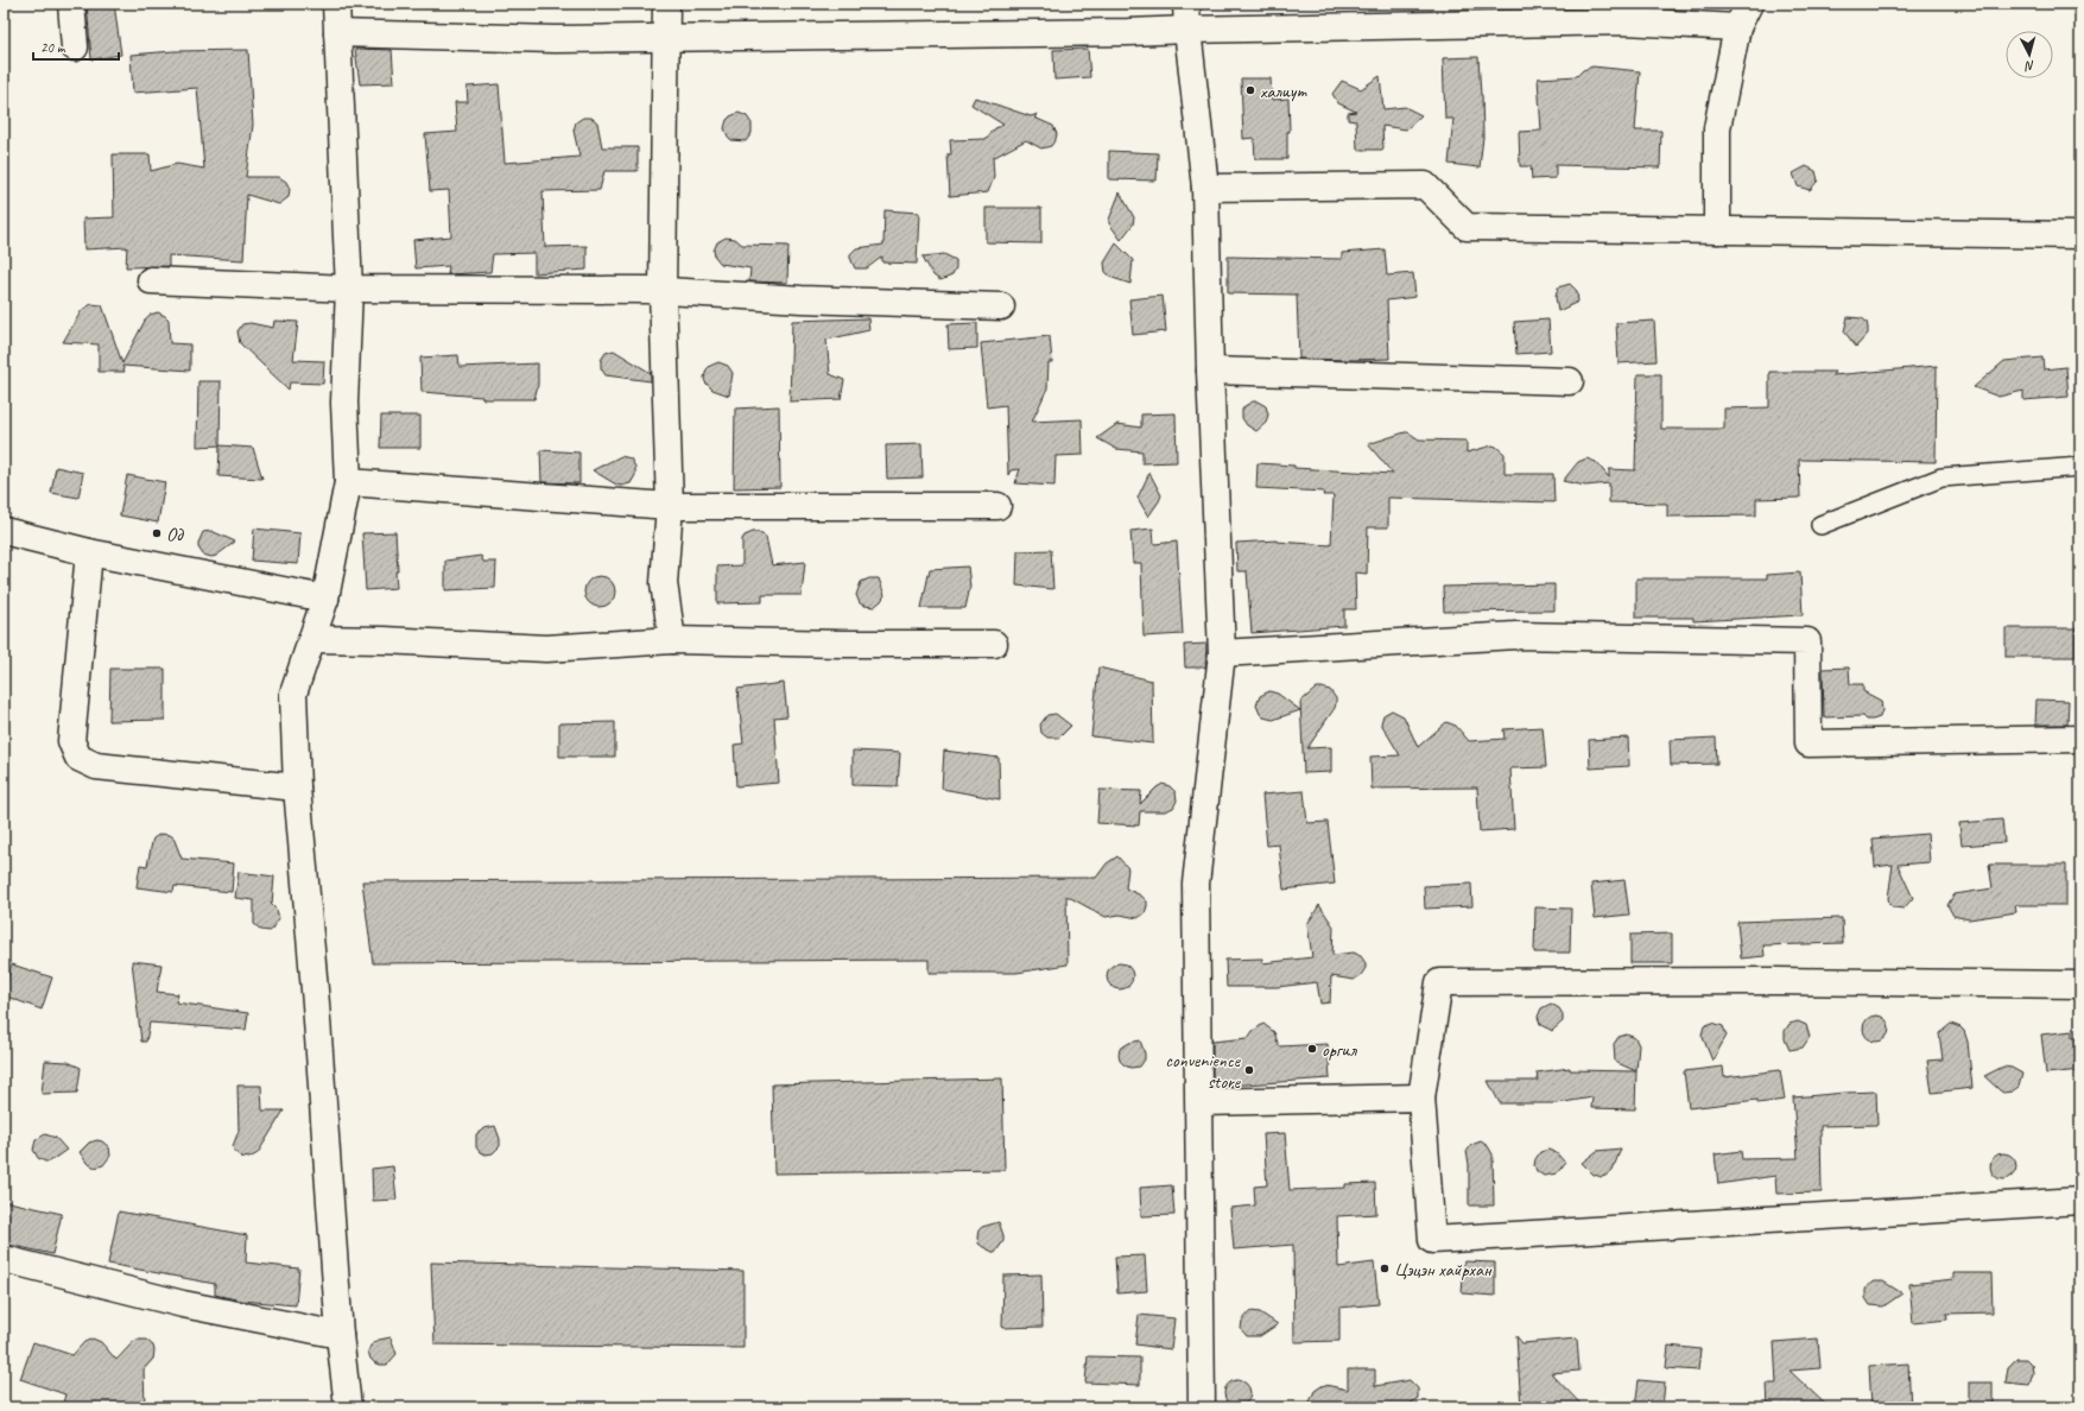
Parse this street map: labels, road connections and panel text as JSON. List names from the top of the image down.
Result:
{
  "places": [
    "халиут",
    "Од",
    "оргил",
    "convenience store",
    "Цэцэн хайрхан"
  ],
  "scale_bar": "20 m",
  "north": "bottom"
}
